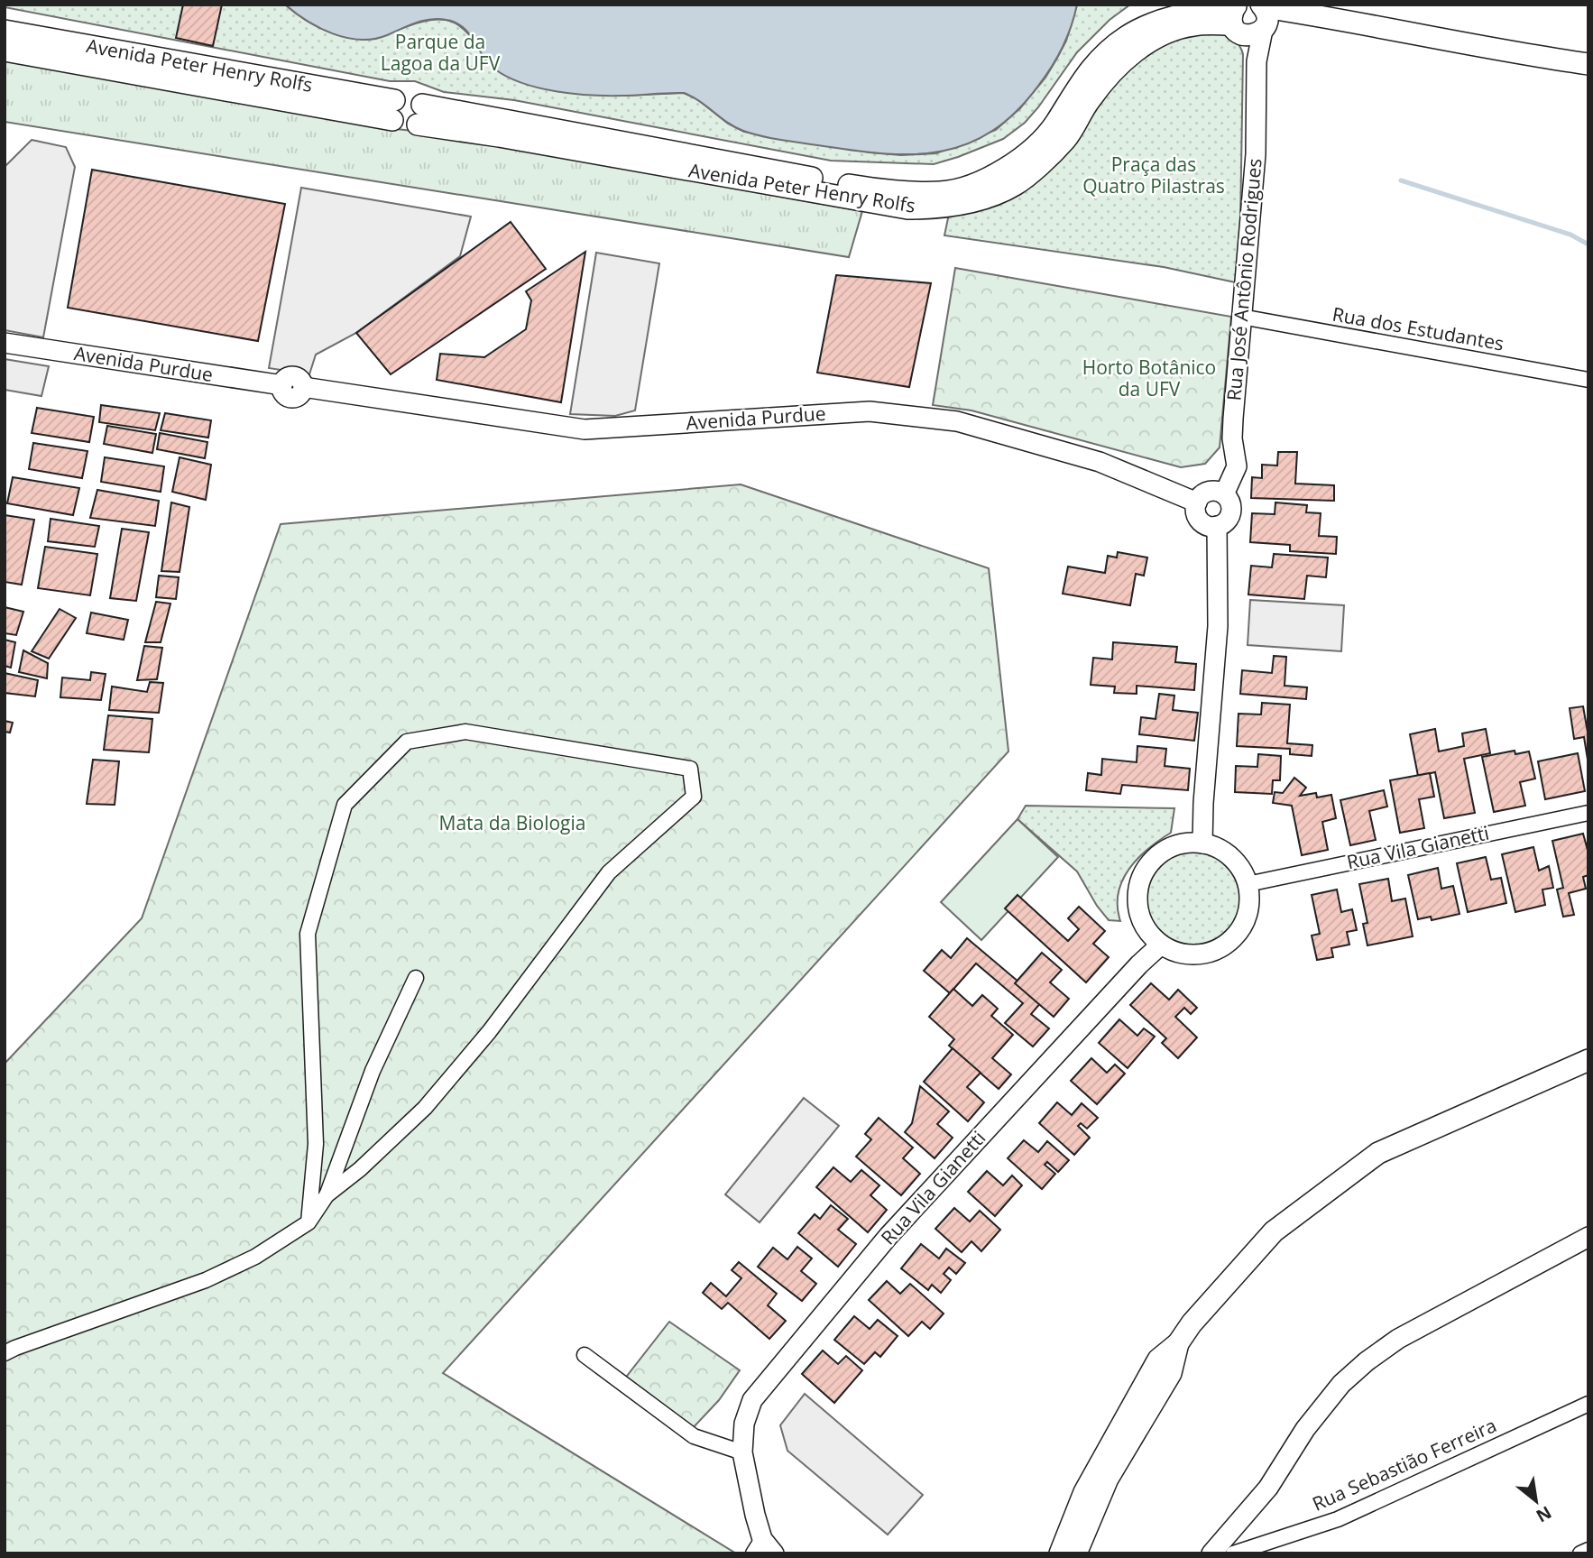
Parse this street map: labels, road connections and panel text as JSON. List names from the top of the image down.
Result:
{
  "streets": {
    "main road": ["Avenida Peter Henry Rolfs"],
    "street": [
      "Rua José Antônio Rodrigues",
      "Rua dos Estudantes",
      "Avenida Purdue",
      "Rua Vila Gianetti",
      "Rua Sebastião Ferreira"
    ]
  },
  "crossings": [
    ["Avenida Peter Henry Rolfs", "Rua José Antônio Rodrigues"],
    ["Rua José Antônio Rodrigues", "Rua dos Estudantes"],
    ["Rua José Antônio Rodrigues", "Avenida Purdue"]
  ],
  "parks": [
    "Parque da Lagoa da UFV",
    "Praça das Quatro Pilastras",
    "Horto Botânico da UFV",
    "Mata da Biologia"
  ],
  "north": "bottom right"
}
